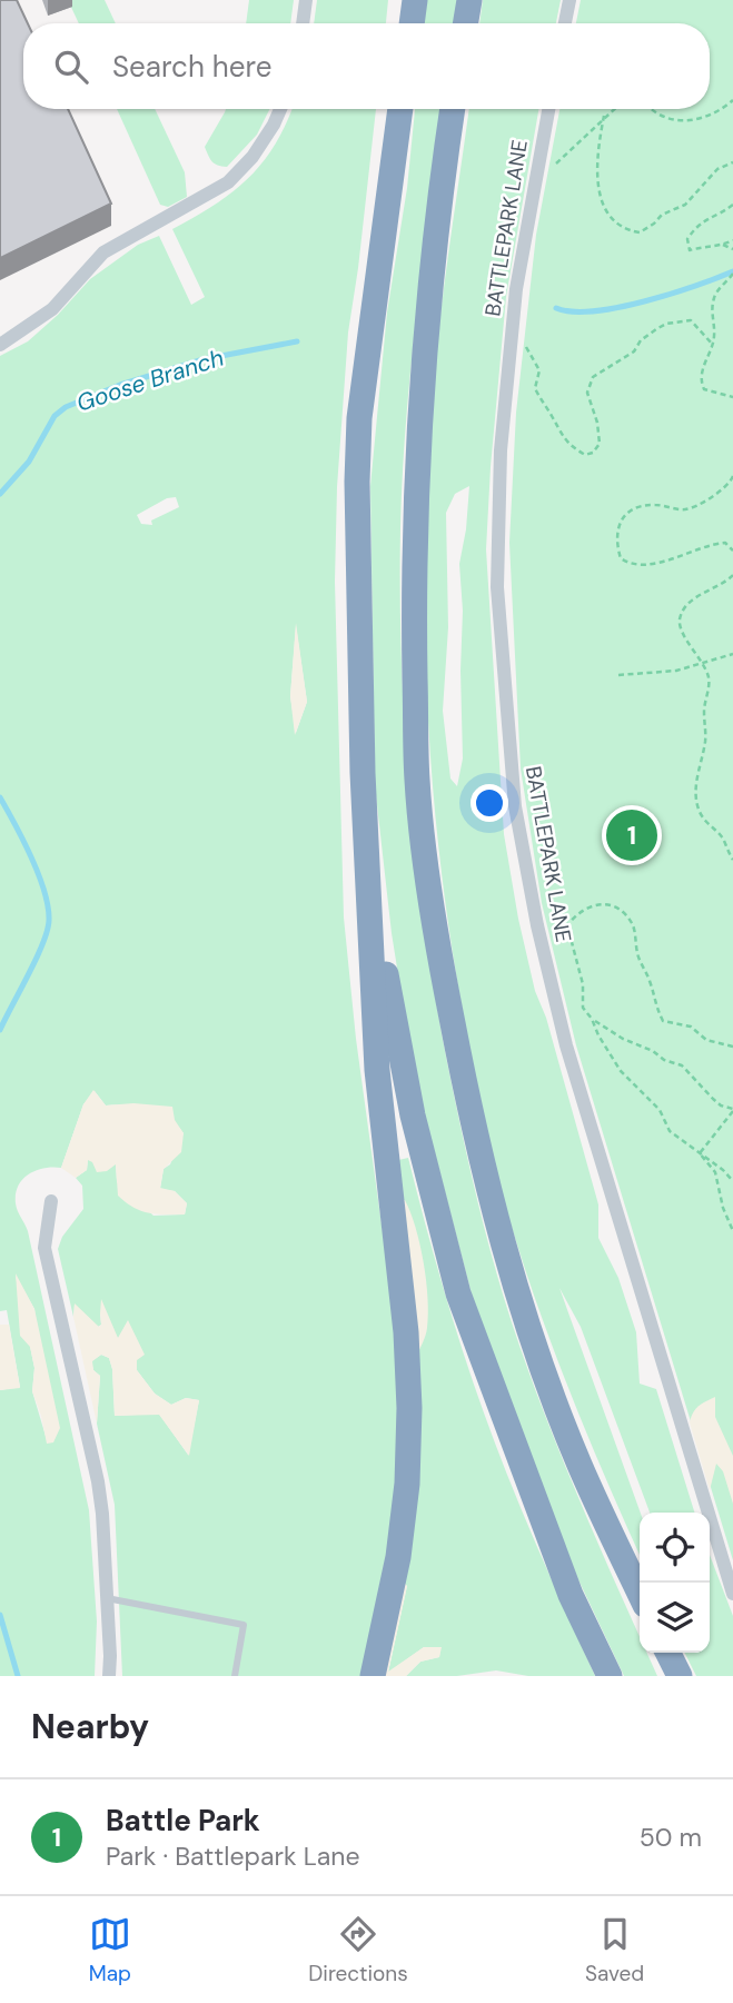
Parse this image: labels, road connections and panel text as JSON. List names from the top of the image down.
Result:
{
  "streets": {
    "street": ["BATTLEPARK LANE"]
  },
  "water": ["Goose Branch"],
  "page": {
    "search": "Search here",
    "pins": "1",
    "heading": "Nearby",
    "list": [
      {
        "mark": "1",
        "name": "Battle Park",
        "note": "Park · Battlepark Lane",
        "value": "50 m"
      }
    ],
    "nav": ["Map", "Directions", "Saved"]
  }
}
